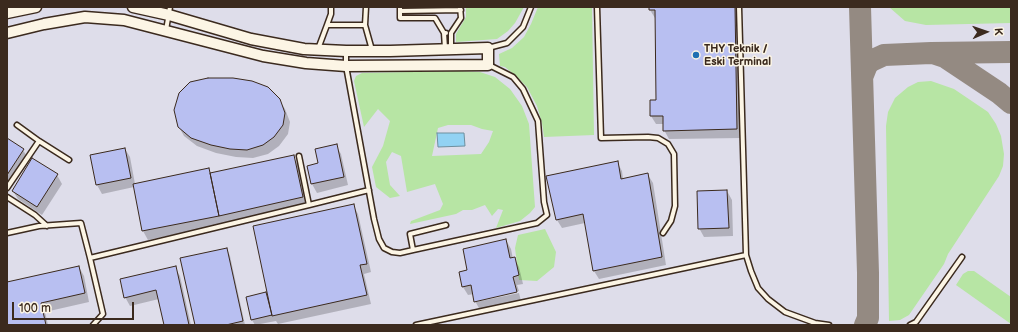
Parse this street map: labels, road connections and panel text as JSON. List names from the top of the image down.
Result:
{
  "places": ["THY Teknik / Eski Terminal"],
  "scale_bar": "100 m",
  "north": "right"
}
